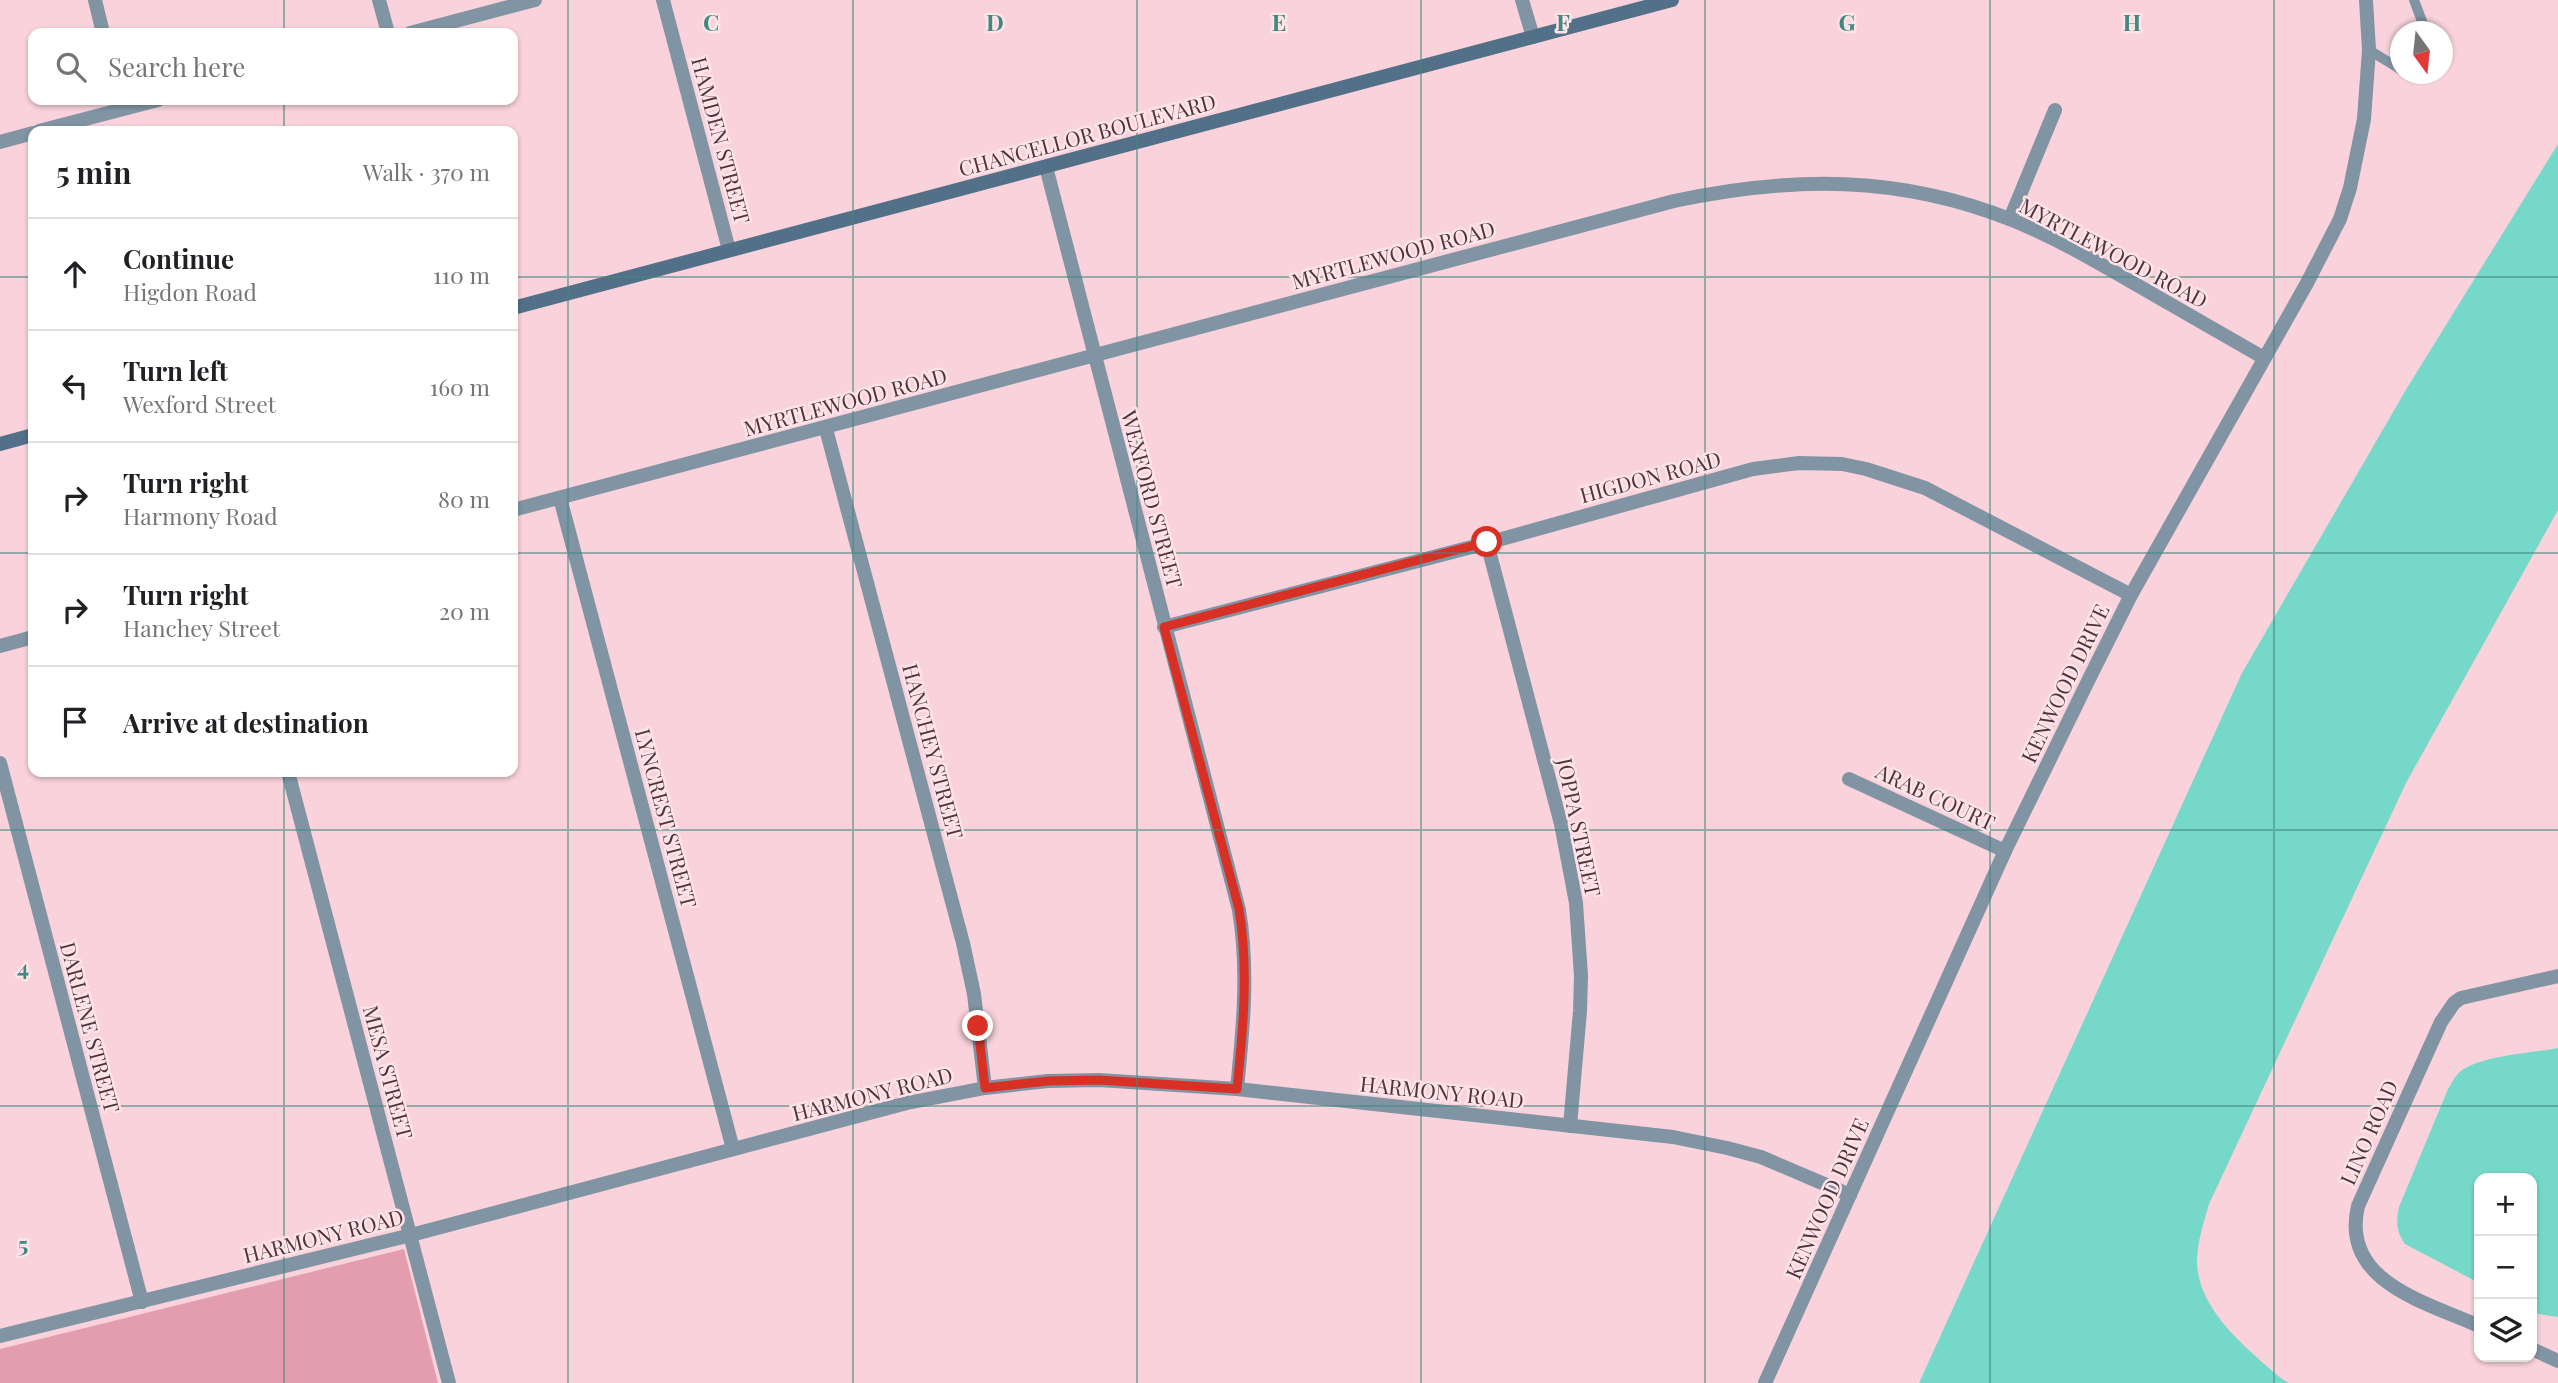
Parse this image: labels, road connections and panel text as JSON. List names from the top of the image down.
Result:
{
  "streets": {
    "street": [
      "CHANCELLOR BOULEVARD",
      "HAMDEN STREET",
      "MYRTLEWOOD ROAD",
      "HIGDON ROAD",
      "WEXFORD STREET",
      "KENWOOD DRIVE",
      "HANCHEY STREET",
      "ARAB COURT",
      "LYNCREST STREET",
      "JOPPA STREET",
      "DARLENE STREET",
      "MESA STREET",
      "HARMONY ROAD",
      "LINO ROAD"
    ]
  },
  "crossings": [
    ["CHANCELLOR BOULEVARD", "HAMDEN STREET"],
    ["CHANCELLOR BOULEVARD", "WEXFORD STREET"],
    ["MYRTLEWOOD ROAD", "WEXFORD STREET"],
    ["MYRTLEWOOD ROAD", "KENWOOD DRIVE"],
    ["MYRTLEWOOD ROAD", "HANCHEY STREET"],
    ["MYRTLEWOOD ROAD", "LYNCREST STREET"],
    ["HIGDON ROAD", "WEXFORD STREET"],
    ["HIGDON ROAD", "KENWOOD DRIVE"],
    ["HIGDON ROAD", "JOPPA STREET"],
    ["WEXFORD STREET", "HARMONY ROAD"],
    ["KENWOOD DRIVE", "ARAB COURT"],
    ["KENWOOD DRIVE", "HARMONY ROAD"],
    ["HANCHEY STREET", "HARMONY ROAD"],
    ["LYNCREST STREET", "HARMONY ROAD"],
    ["JOPPA STREET", "HARMONY ROAD"],
    ["DARLENE STREET", "HARMONY ROAD"],
    ["MESA STREET", "HARMONY ROAD"]
  ],
  "north": "bottom",
  "page": {
    "search": "Search here",
    "heading": ["5 min", "Walk · 370 m"],
    "list": [
      ["Continue", "Higdon Road", "110 m"],
      ["Turn left", "Wexford Street", "160 m"],
      ["Turn right", "Harmony Road", "80 m"],
      ["Turn right", "Hanchey Street", "20 m"],
      "Arrive at destination"
    ],
    "map_buttons": ["+", "−"]
  },
  "grid": {
    "columns": [
      "C",
      "D",
      "E",
      "F",
      "G",
      "H"
    ],
    "rows": ["4", "5"]
  }
}
